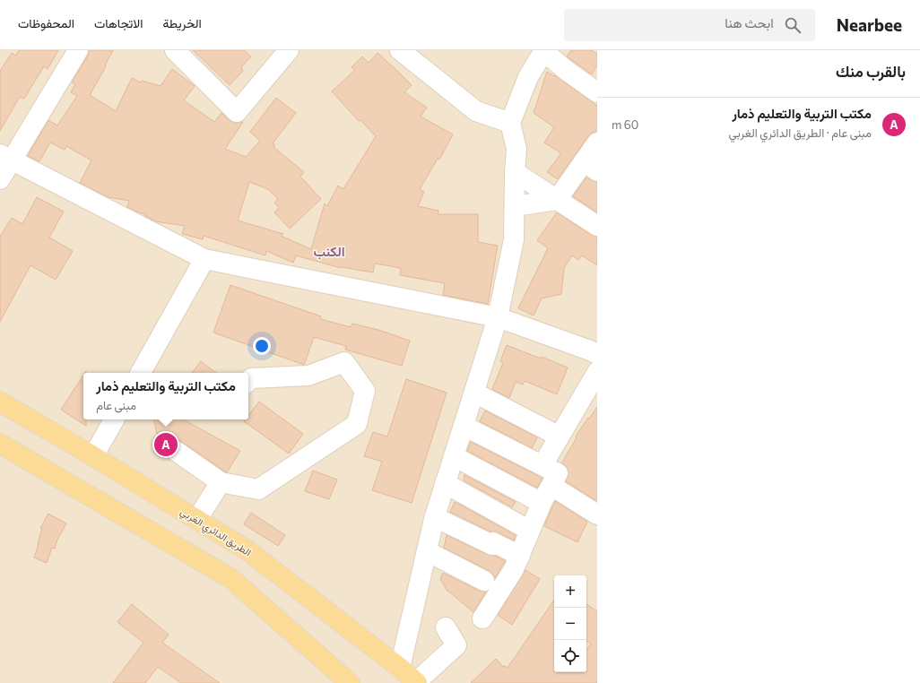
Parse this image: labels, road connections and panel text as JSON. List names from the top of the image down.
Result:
{
  "streets": {
    "main road": ["الطريق الدائري الغربي"]
  },
  "districts": ["الكنب"],
  "page": {
    "header": "Nearbee",
    "search": "ابحث هنا",
    "nav": ["الخريطة", "الاتجاهات", "المحفوظات"],
    "heading": "بالقرب منك",
    "list": [
      {
        "mark": "A",
        "name": "مكتب التربية والتعليم ذمار",
        "note": "مبنى عام · الطريق الدائري الغربي",
        "value": "60 m"
      }
    ],
    "popup": ["مكتب التربية والتعليم ذمار", "مبنى عام"],
    "pins": "A",
    "map_buttons": ["+", "−"]
  }
}
